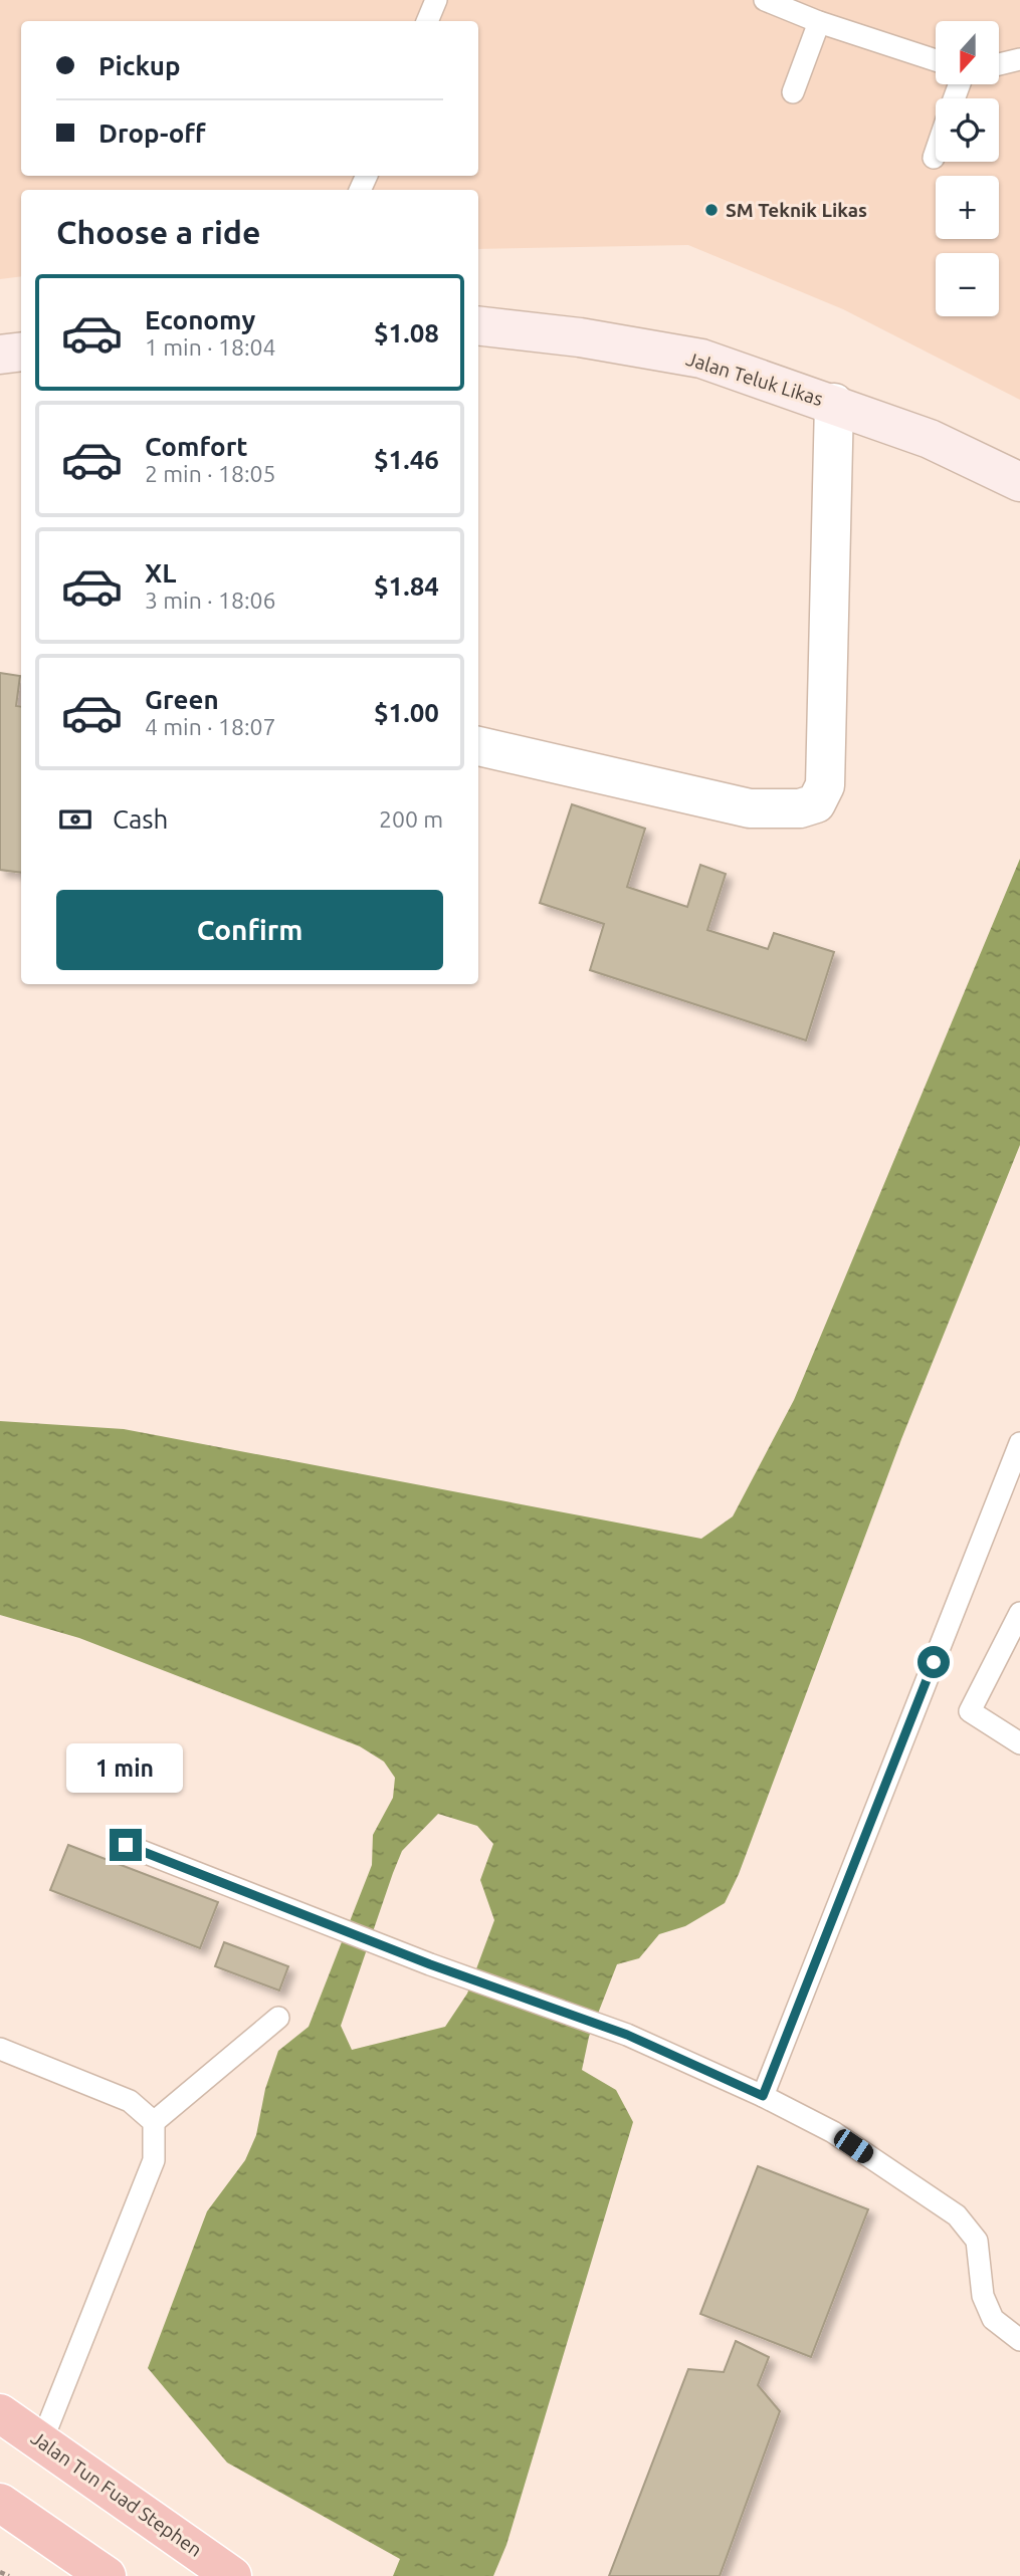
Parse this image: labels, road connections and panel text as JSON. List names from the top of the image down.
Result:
{
  "streets": {
    "highway": ["Jalan Tun Fuad Stephen"],
    "street": ["Jalan Teluk Likas"]
  },
  "places": ["SM Teknik Likas"],
  "north": "bottom",
  "page": {
    "map_buttons": ["+", "−"],
    "banner": ["Pickup", "Drop-off"],
    "heading": "Choose a ride",
    "list": [
      {
        "name": "Economy",
        "note": "1 min · 18:04",
        "value": "$1.08"
      },
      {
        "name": "Comfort",
        "note": "2 min · 18:05",
        "value": "$1.46"
      },
      {
        "name": "XL",
        "note": "3 min · 18:06",
        "value": "$1.84"
      },
      {
        "name": "Green",
        "note": "4 min · 18:07",
        "value": "$1.00"
      }
    ],
    "pay": ["Cash", "200 m"],
    "buttons": "Confirm",
    "bubble": "1 min"
  }
}
